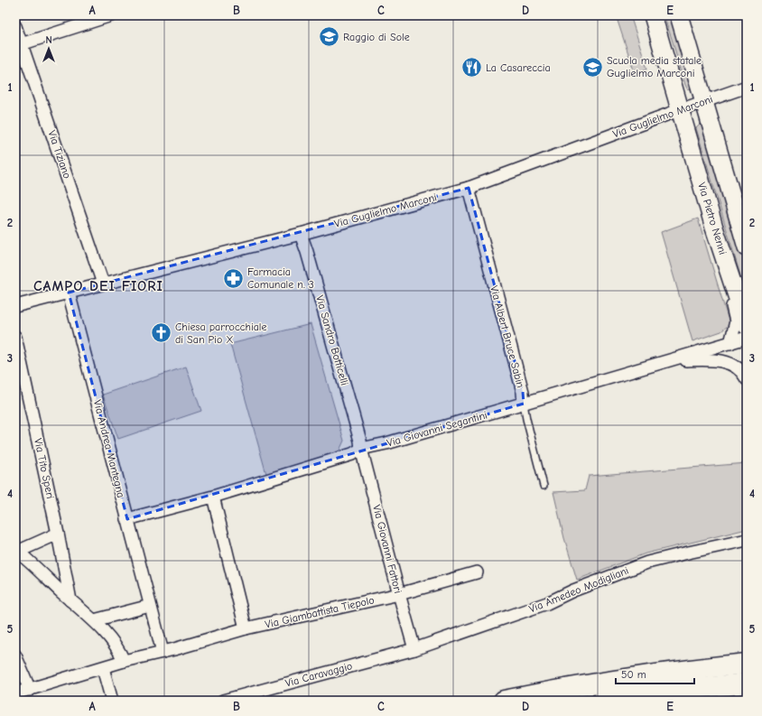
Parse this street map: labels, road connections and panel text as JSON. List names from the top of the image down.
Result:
{
  "streets": {
    "street": [
      "Via Guglielmo Marconi",
      "Via Tiziano",
      "Via Pietro Nenni",
      "Via Albert Bruce Sabin",
      "Via Sandro Botticelli",
      "Via Giovanni Segantini",
      "Via Andrea Mantegna",
      "Via Tito Speri",
      "Via Giovanni Fattori",
      "Via Amedeo Modigliani",
      "Via Giambattista Tiepolo",
      "Via Caravaggio"
    ]
  },
  "crossings": [
    ["Via Guglielmo Marconi", "Via Tiziano"],
    ["Via Guglielmo Marconi", "Via Pietro Nenni"],
    ["Via Guglielmo Marconi", "Via Albert Bruce Sabin"],
    ["Via Guglielmo Marconi", "Via Sandro Botticelli"],
    ["Via Guglielmo Marconi", "Via Andrea Mantegna"],
    ["Via Albert Bruce Sabin", "Via Giovanni Segantini"],
    ["Via Sandro Botticelli", "Via Giovanni Segantini"],
    ["Via Sandro Botticelli", "Via Giovanni Fattori"],
    ["Via Giovanni Segantini", "Via Andrea Mantegna"],
    ["Via Giovanni Segantini", "Via Giovanni Fattori"],
    ["Via Andrea Mantegna", "Via Giambattista Tiepolo"],
    ["Via Giovanni Fattori", "Via Amedeo Modigliani"],
    ["Via Giovanni Fattori", "Via Giambattista Tiepolo"],
    ["Via Giovanni Fattori", "Via Caravaggio"],
    ["Via Amedeo Modigliani", "Via Caravaggio"]
  ],
  "districts": ["CAMPO DEI FIORI"],
  "places": {
    "school or university": ["Raggio di Sole", "Scuola media statale Guglielmo Marconi"],
    "restaurant": ["La Casareccia"],
    "pharmacy": ["Farmacia Comunale n. 3"],
    "church": ["Chiesa parrocchiale di San Pio X"]
  },
  "scale_bar": "50 m",
  "north": "top",
  "grid": {
    "columns": [
      "A",
      "B",
      "C",
      "D",
      "E"
    ],
    "rows": [
      "1",
      "2",
      "3",
      "4",
      "5"
    ]
  }
}
